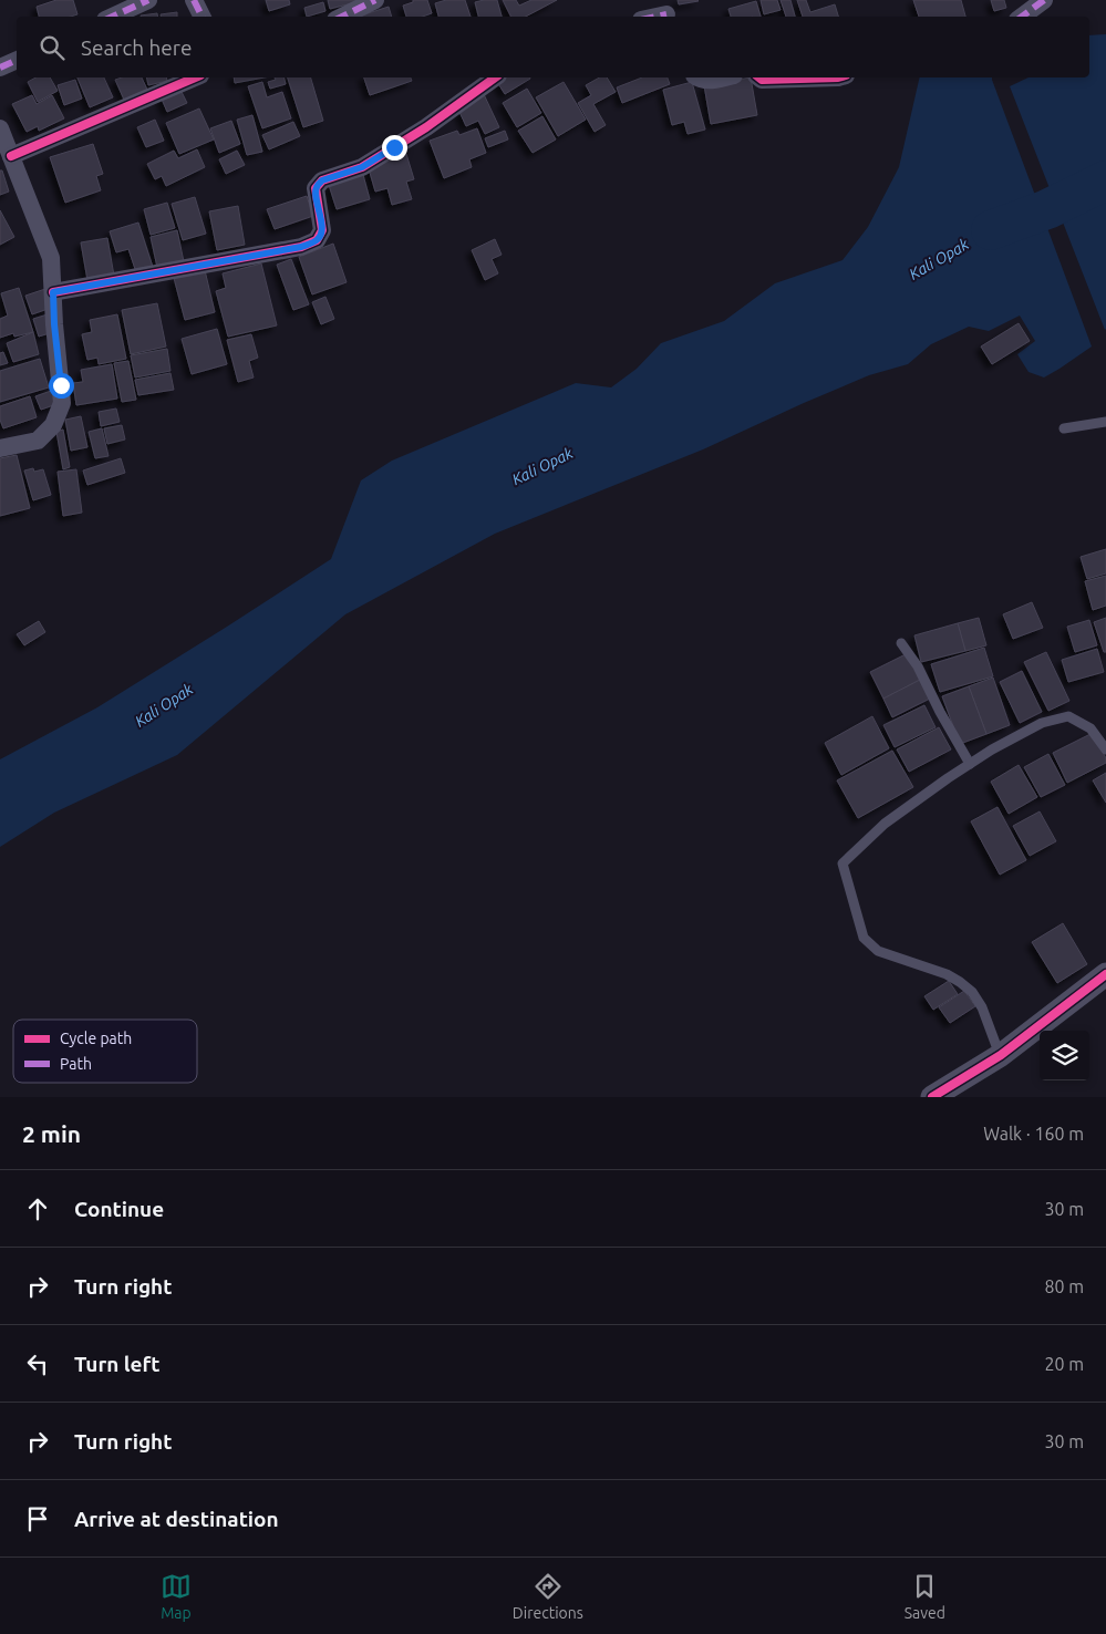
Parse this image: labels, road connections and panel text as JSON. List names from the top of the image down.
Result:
{
  "water": ["Kali Opak"],
  "legend": ["Cycle path", "Path"],
  "page": {
    "search": "Search here",
    "heading": ["2 min", "Walk · 160 m"],
    "list": [
      ["Continue", "30 m"],
      ["Turn right", "80 m"],
      ["Turn left", "20 m"],
      ["Turn right", "30 m"],
      "Arrive at destination"
    ],
    "nav": ["Map", "Directions", "Saved"]
  }
}
